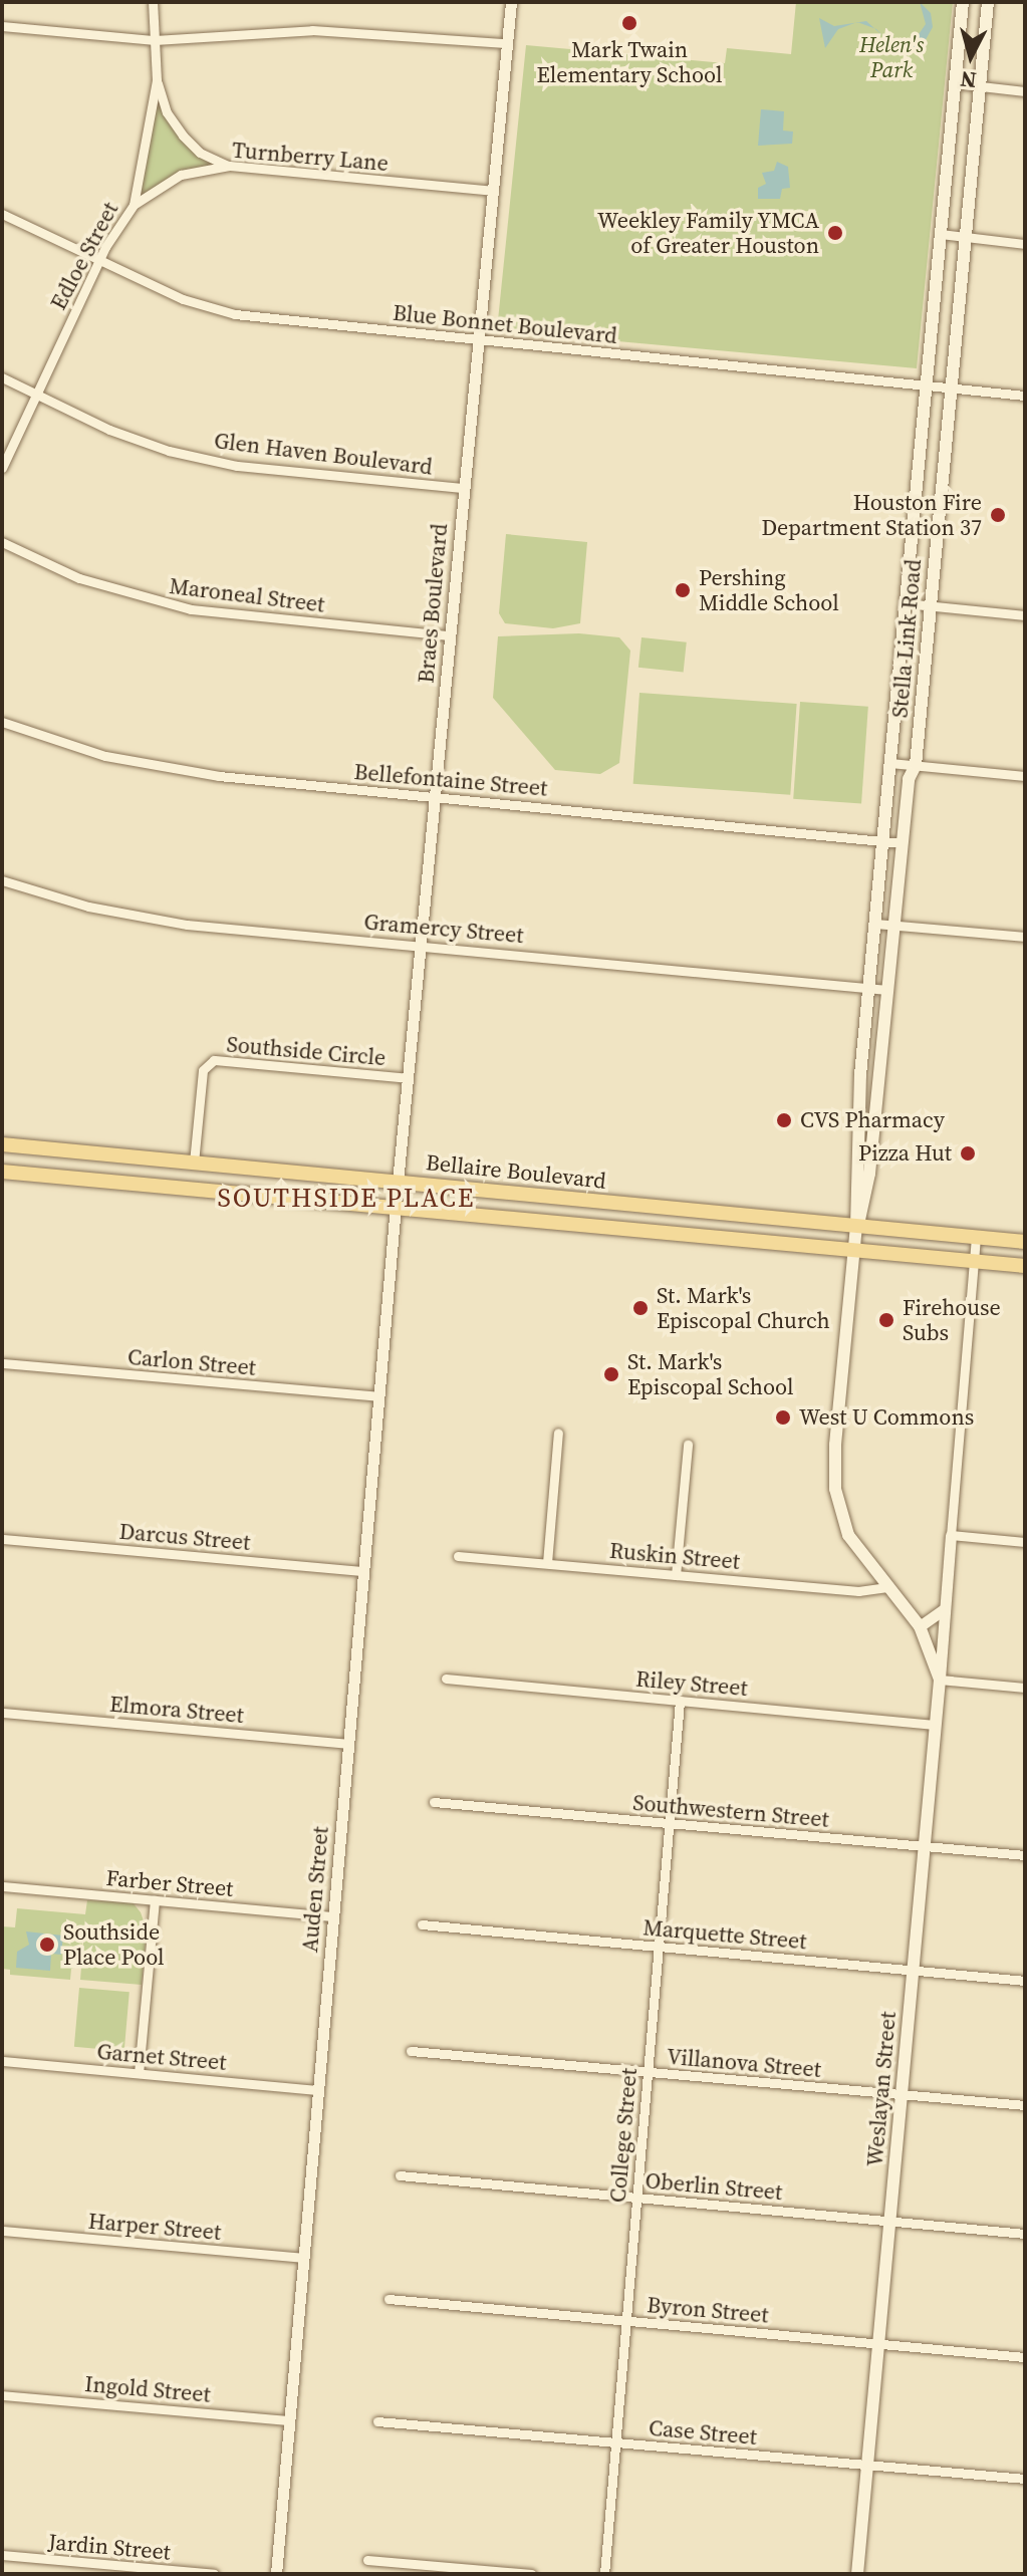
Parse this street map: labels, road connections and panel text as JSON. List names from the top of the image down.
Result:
{
  "streets": {
    "main road": ["Stella Link Road", "Bellaire Boulevard", "Weslayan Street"],
    "street": [
      "Turnberry Lane",
      "Edloe Street",
      "Blue Bonnet Boulevard",
      "Glen Haven Boulevard",
      "Maroneal Street",
      "Braes Boulevard",
      "Bellefontaine Street",
      "Gramercy Street",
      "Southside Circle",
      "Carlon Street",
      "Darcus Street",
      "Ruskin Street",
      "Riley Street",
      "Elmora Street",
      "Southwestern Street",
      "Farber Street",
      "Auden Street",
      "Marquette Street",
      "Garnet Street",
      "Villanova Street",
      "College Street",
      "Oberlin Street",
      "Harper Street",
      "Byron Street",
      "Ingold Street",
      "Case Street",
      "Jardin Street"
    ]
  },
  "crossings": [
    ["Turnberry Lane", "Edloe Street"],
    ["Turnberry Lane", "Braes Boulevard"],
    ["Edloe Street", "Blue Bonnet Boulevard"],
    ["Edloe Street", "Glen Haven Boulevard"],
    ["Blue Bonnet Boulevard", "Braes Boulevard"],
    ["Blue Bonnet Boulevard", "Stella Link Road"],
    ["Glen Haven Boulevard", "Braes Boulevard"],
    ["Maroneal Street", "Braes Boulevard"],
    ["Braes Boulevard", "Bellefontaine Street"],
    ["Braes Boulevard", "Gramercy Street"],
    ["Braes Boulevard", "Southside Circle"],
    ["Braes Boulevard", "Bellaire Boulevard"],
    ["Braes Boulevard", "Auden Street"],
    ["Stella Link Road", "Bellefontaine Street"],
    ["Stella Link Road", "Gramercy Street"],
    ["Stella Link Road", "Bellaire Boulevard"],
    ["Stella Link Road", "Ruskin Street"],
    ["Stella Link Road", "Weslayan Street"],
    ["Southside Circle", "Bellaire Boulevard"],
    ["Bellaire Boulevard", "Auden Street"],
    ["Bellaire Boulevard", "Weslayan Street"],
    ["Carlon Street", "Auden Street"],
    ["Darcus Street", "Auden Street"],
    ["Riley Street", "Weslayan Street"],
    ["Riley Street", "College Street"],
    ["Elmora Street", "Auden Street"],
    ["Southwestern Street", "Weslayan Street"],
    ["Southwestern Street", "College Street"],
    ["Farber Street", "Auden Street"],
    ["Auden Street", "Garnet Street"],
    ["Auden Street", "Harper Street"],
    ["Auden Street", "Ingold Street"],
    ["Marquette Street", "Weslayan Street"],
    ["Marquette Street", "College Street"],
    ["Villanova Street", "Weslayan Street"],
    ["Villanova Street", "College Street"],
    ["Weslayan Street", "Oberlin Street"],
    ["Weslayan Street", "Byron Street"],
    ["Weslayan Street", "Case Street"],
    ["College Street", "Oberlin Street"],
    ["College Street", "Byron Street"],
    ["College Street", "Case Street"]
  ],
  "districts": ["SOUTHSIDE PLACE"],
  "parks": ["Helen's Park"],
  "places": [
    "Mark Twain Elementary School",
    "Weekley Family YMCA of Greater Houston",
    "Houston Fire Department Station 37",
    "Pershing Middle School",
    "CVS Pharmacy",
    "Pizza Hut",
    "St. Mark's Episcopal Church",
    "Firehouse Subs",
    "St. Mark's Episcopal School",
    "West U Commons",
    "Southside Place Pool"
  ],
  "north": "bottom"
}
